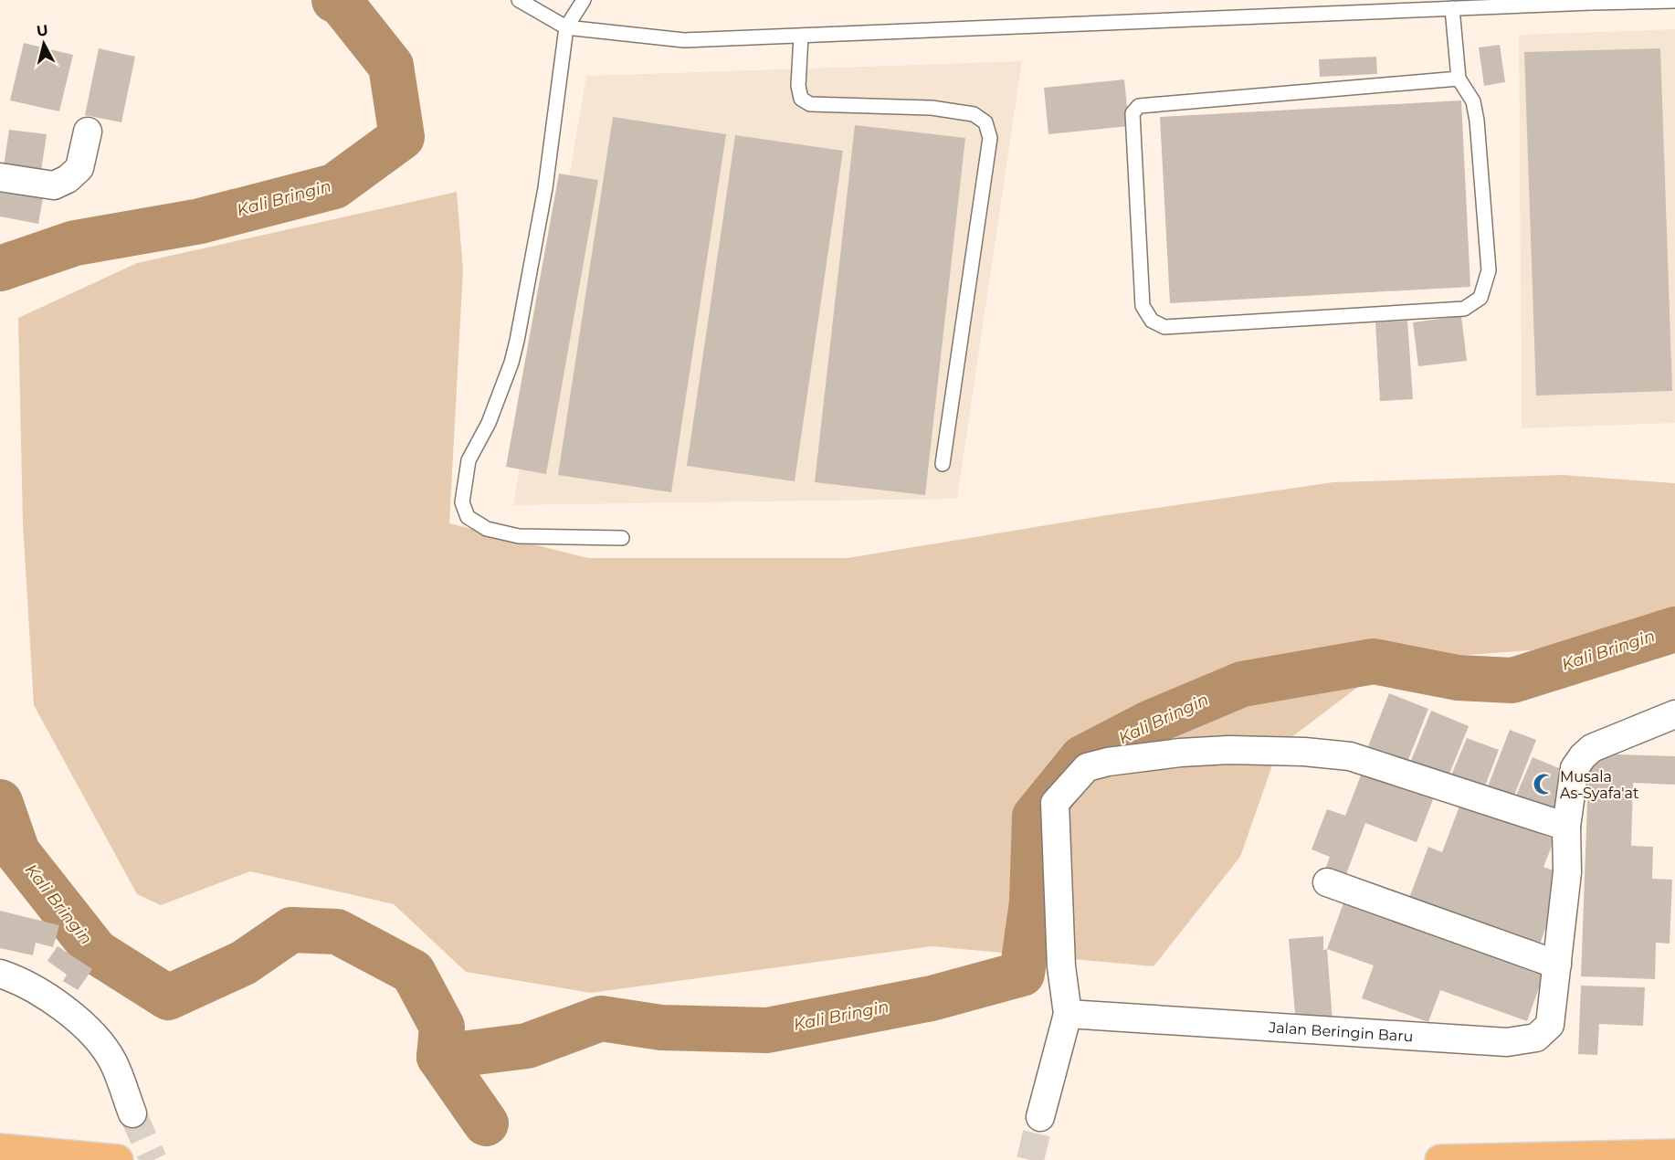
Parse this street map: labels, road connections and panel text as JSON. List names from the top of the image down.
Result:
{
  "streets": {
    "street": ["Jalan Beringin Baru"]
  },
  "water": ["Kali Bringin"],
  "places": {
    "mosque": ["Musala As-Syafa'at"]
  },
  "north": "top"
}
